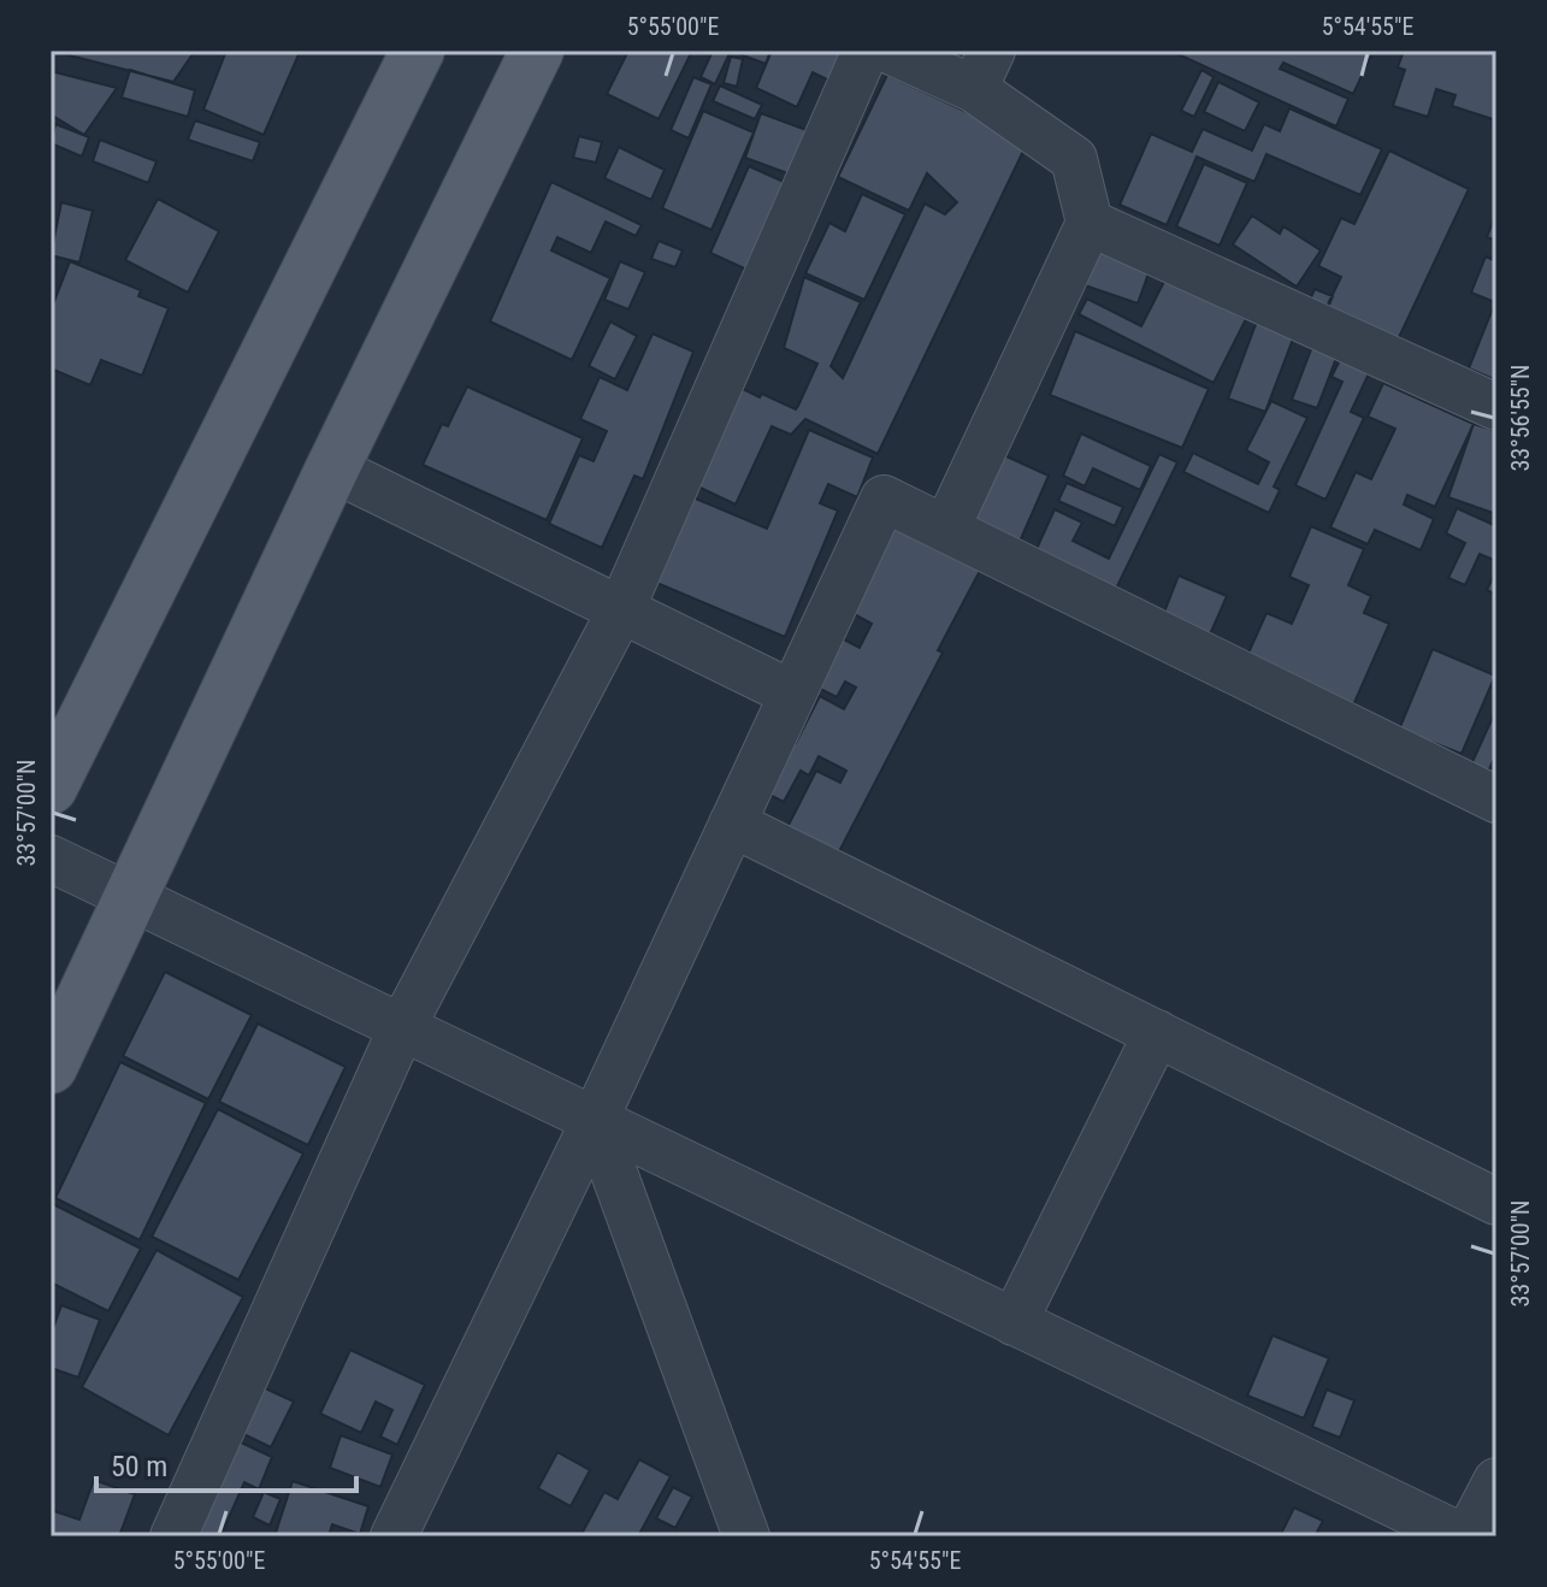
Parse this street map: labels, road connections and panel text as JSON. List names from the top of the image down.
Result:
{
  "scale_bar": "50 m",
  "coordinates": [
    "5°55'00\"E",
    "5°54'55\"E",
    "33°56'55\"N",
    "33°57'00\"N"
  ]
}
